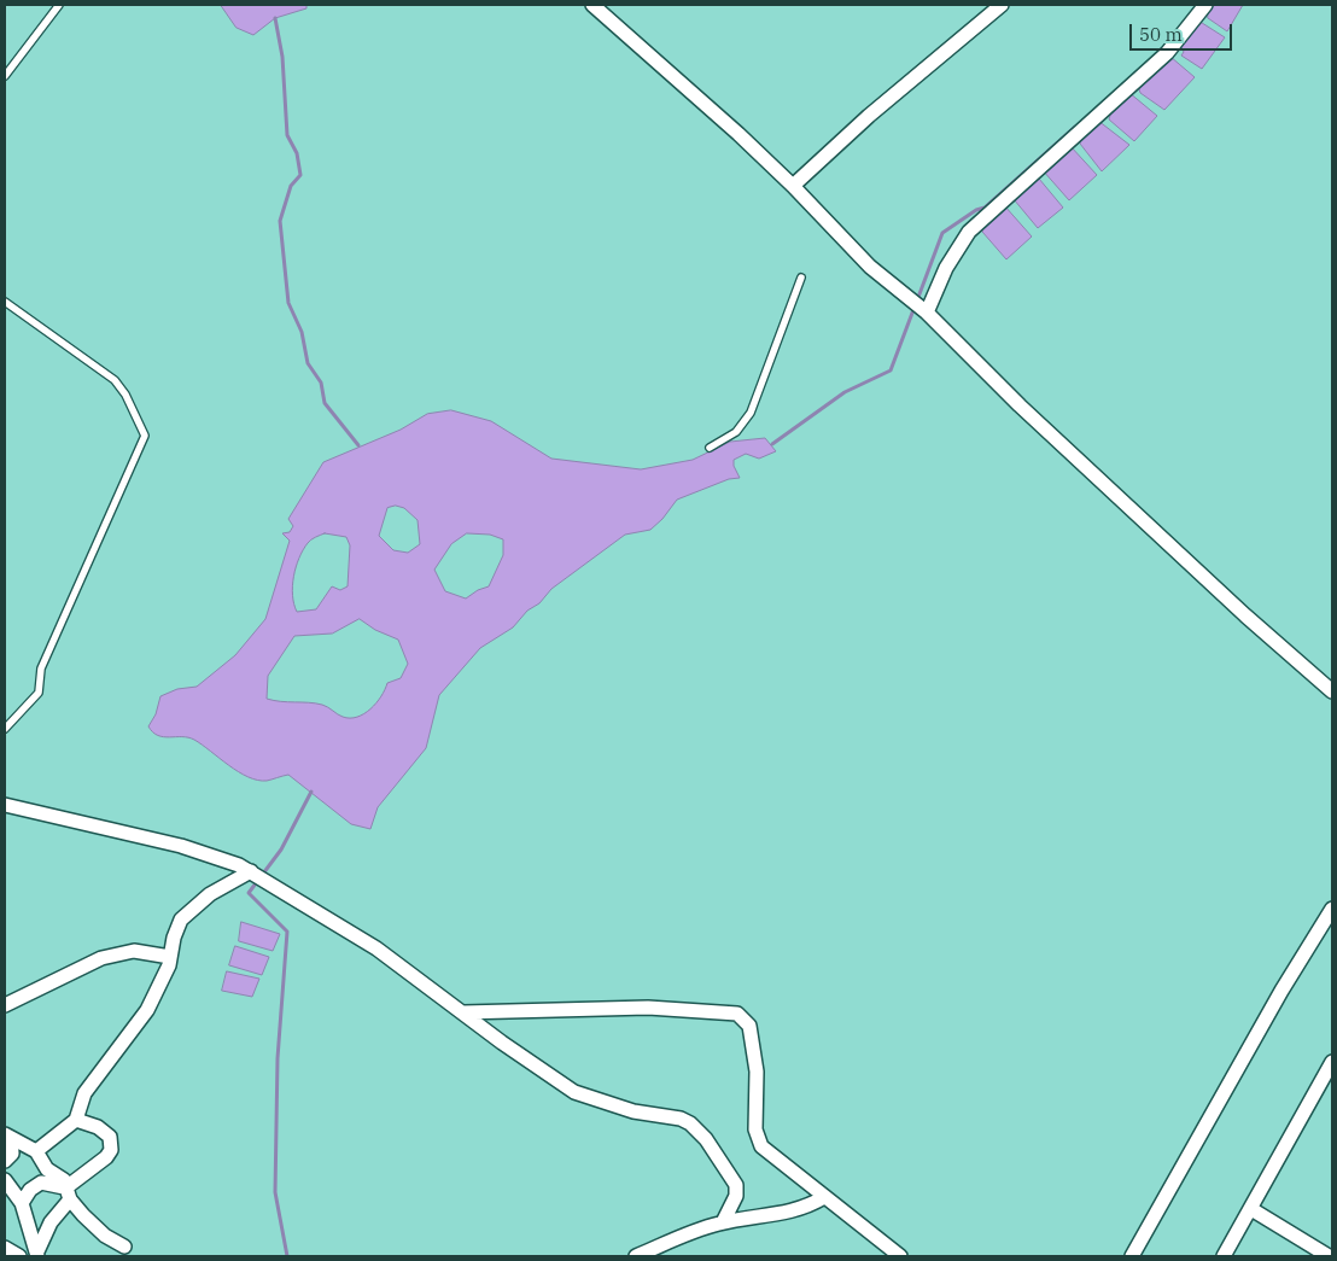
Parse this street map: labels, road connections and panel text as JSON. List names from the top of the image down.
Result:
{
  "scale_bar": "50 m"
}
